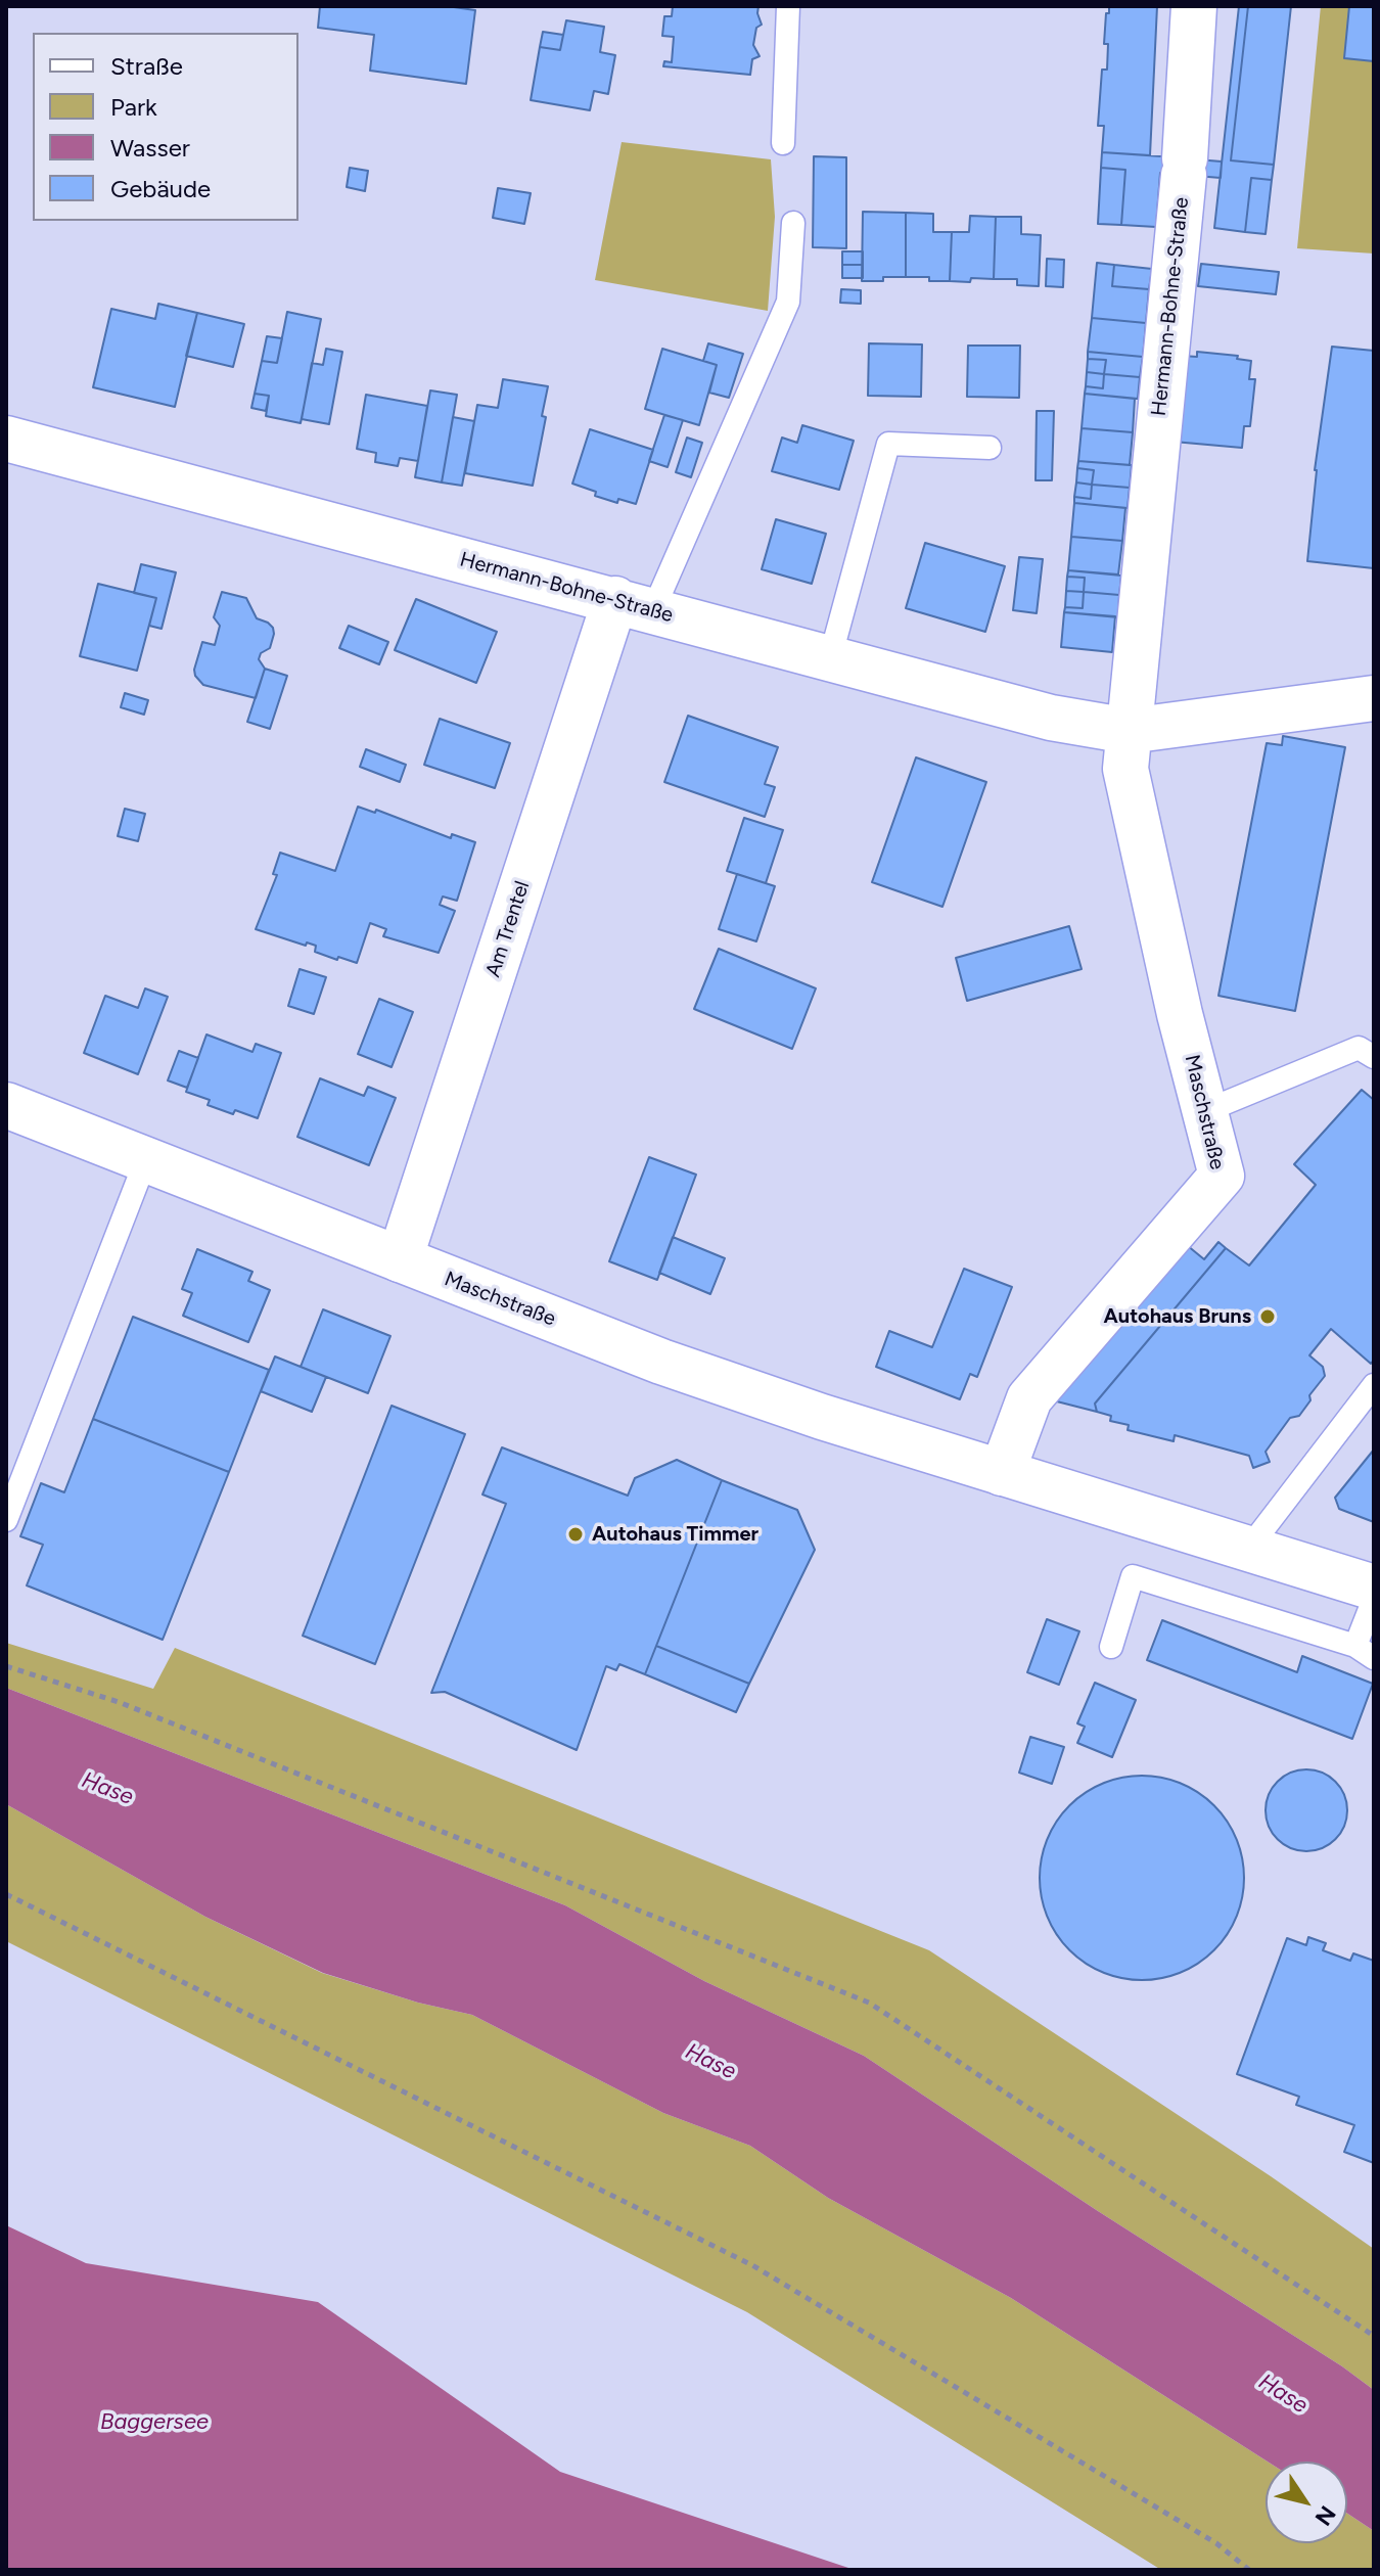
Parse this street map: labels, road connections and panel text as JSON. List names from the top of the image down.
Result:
{
  "streets": {
    "street": ["Hermann-Bohne-Straße", "Am Trentel", "Maschstraße"]
  },
  "crossings": [
    ["Hermann-Bohne-Straße", "Am Trentel"],
    ["Hermann-Bohne-Straße", "Maschstraße"],
    ["Am Trentel", "Maschstraße"]
  ],
  "water": ["Hase", "Baggersee"],
  "places": ["Autohaus Bruns", "Autohaus Timmer"],
  "legend": [
    "Straße",
    "Park",
    "Wasser",
    "Gebäude"
  ],
  "north": "bottom right"
}
